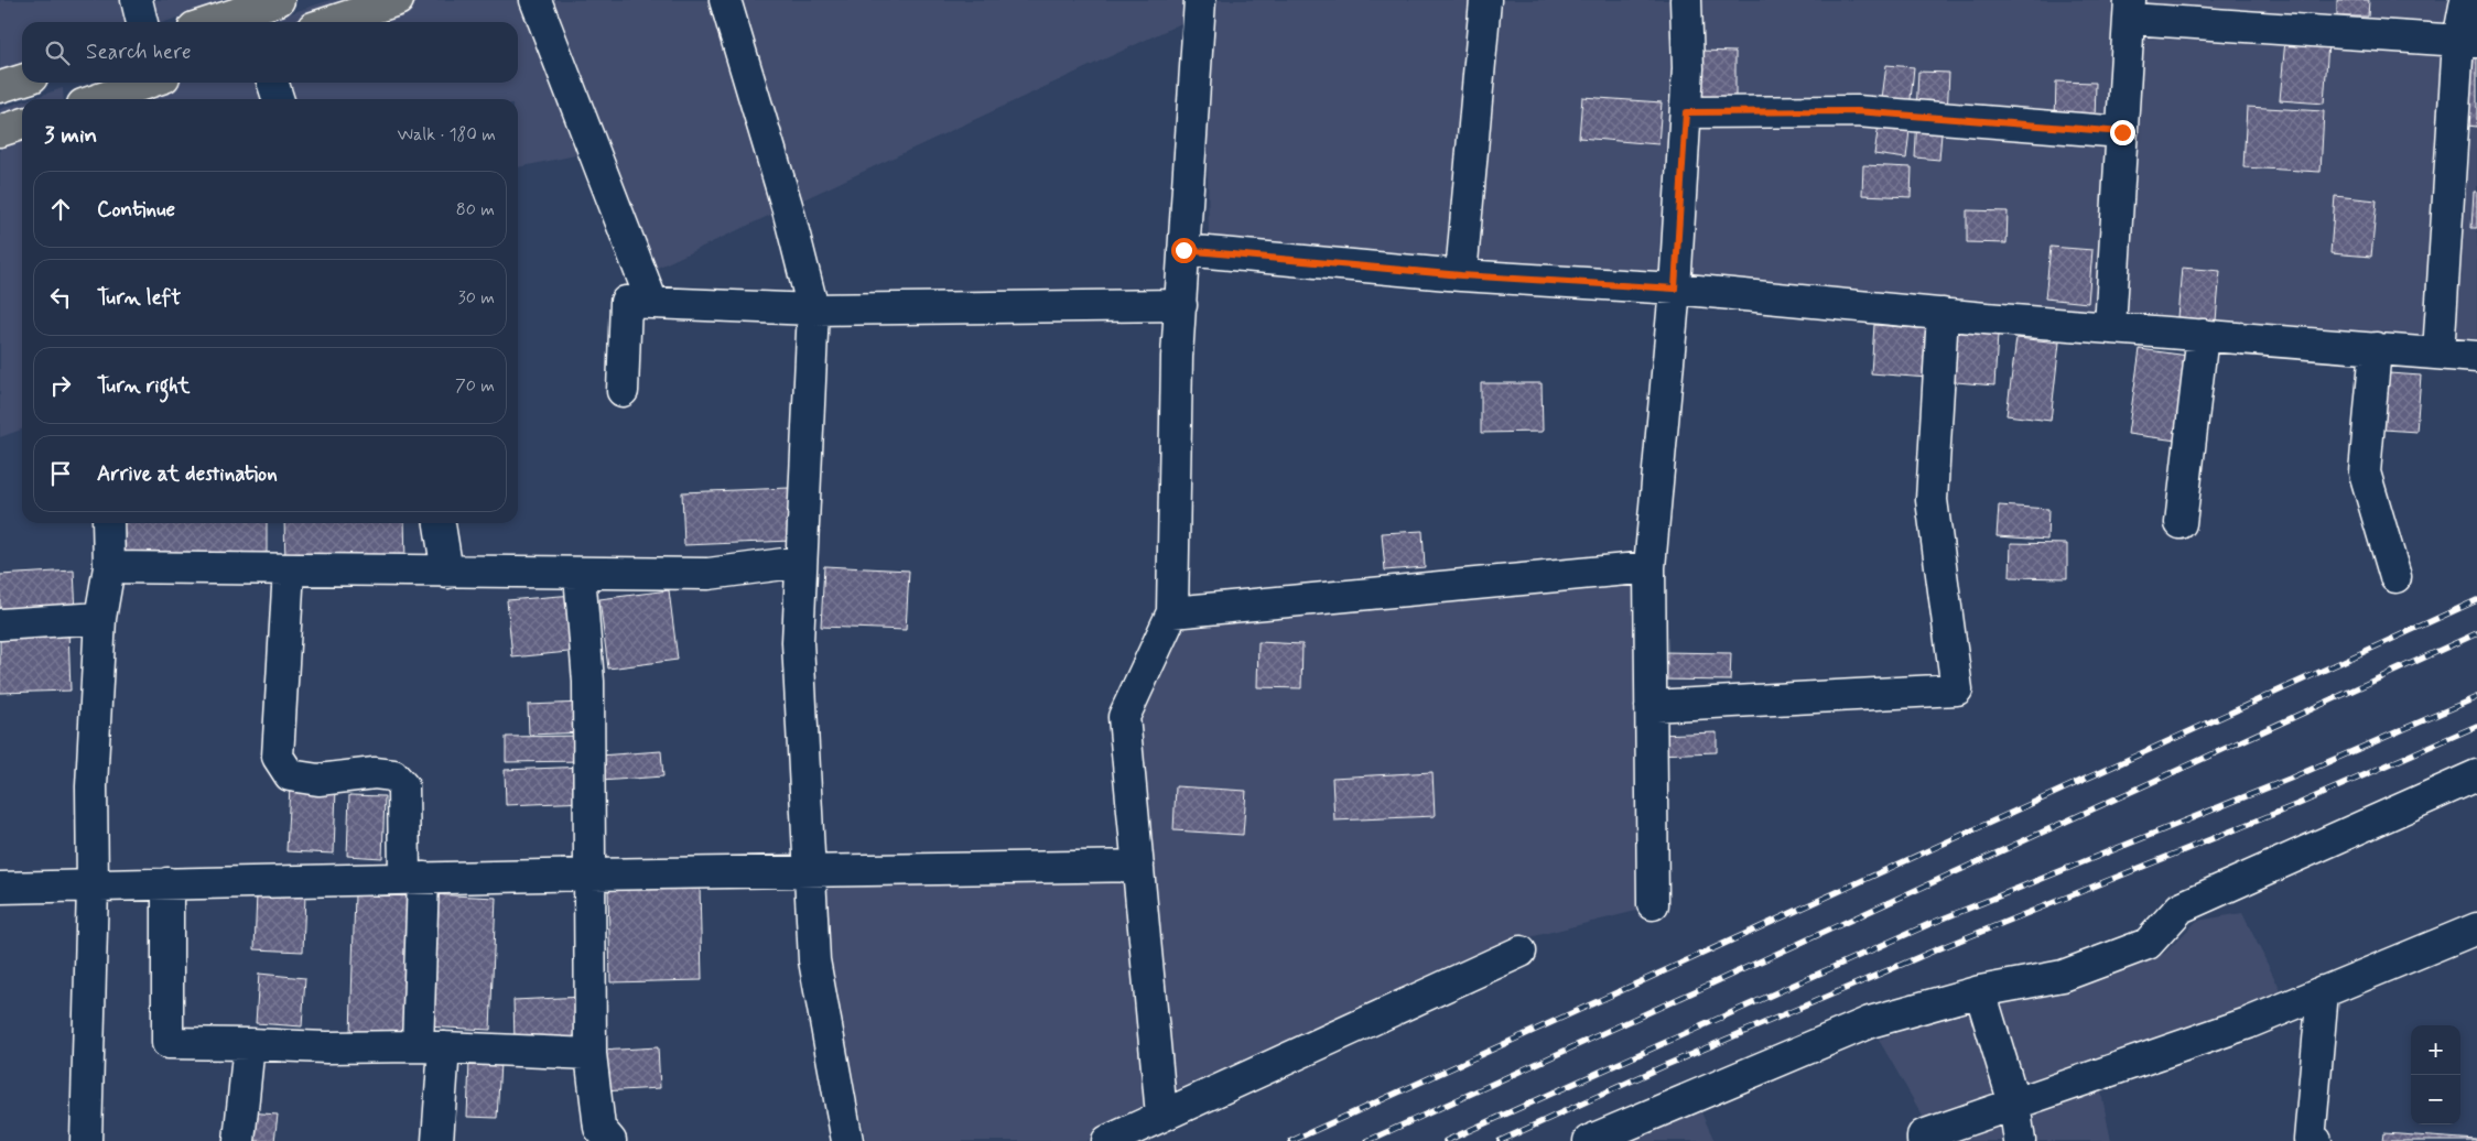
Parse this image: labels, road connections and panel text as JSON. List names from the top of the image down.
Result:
{
  "page": {
    "search": "Search here",
    "heading": ["3 min", "Walk · 180 m"],
    "list": [
      ["Continue", "80 m"],
      ["Turn left", "30 m"],
      ["Turn right", "70 m"],
      "Arrive at destination"
    ],
    "map_buttons": ["+", "−"]
  }
}
